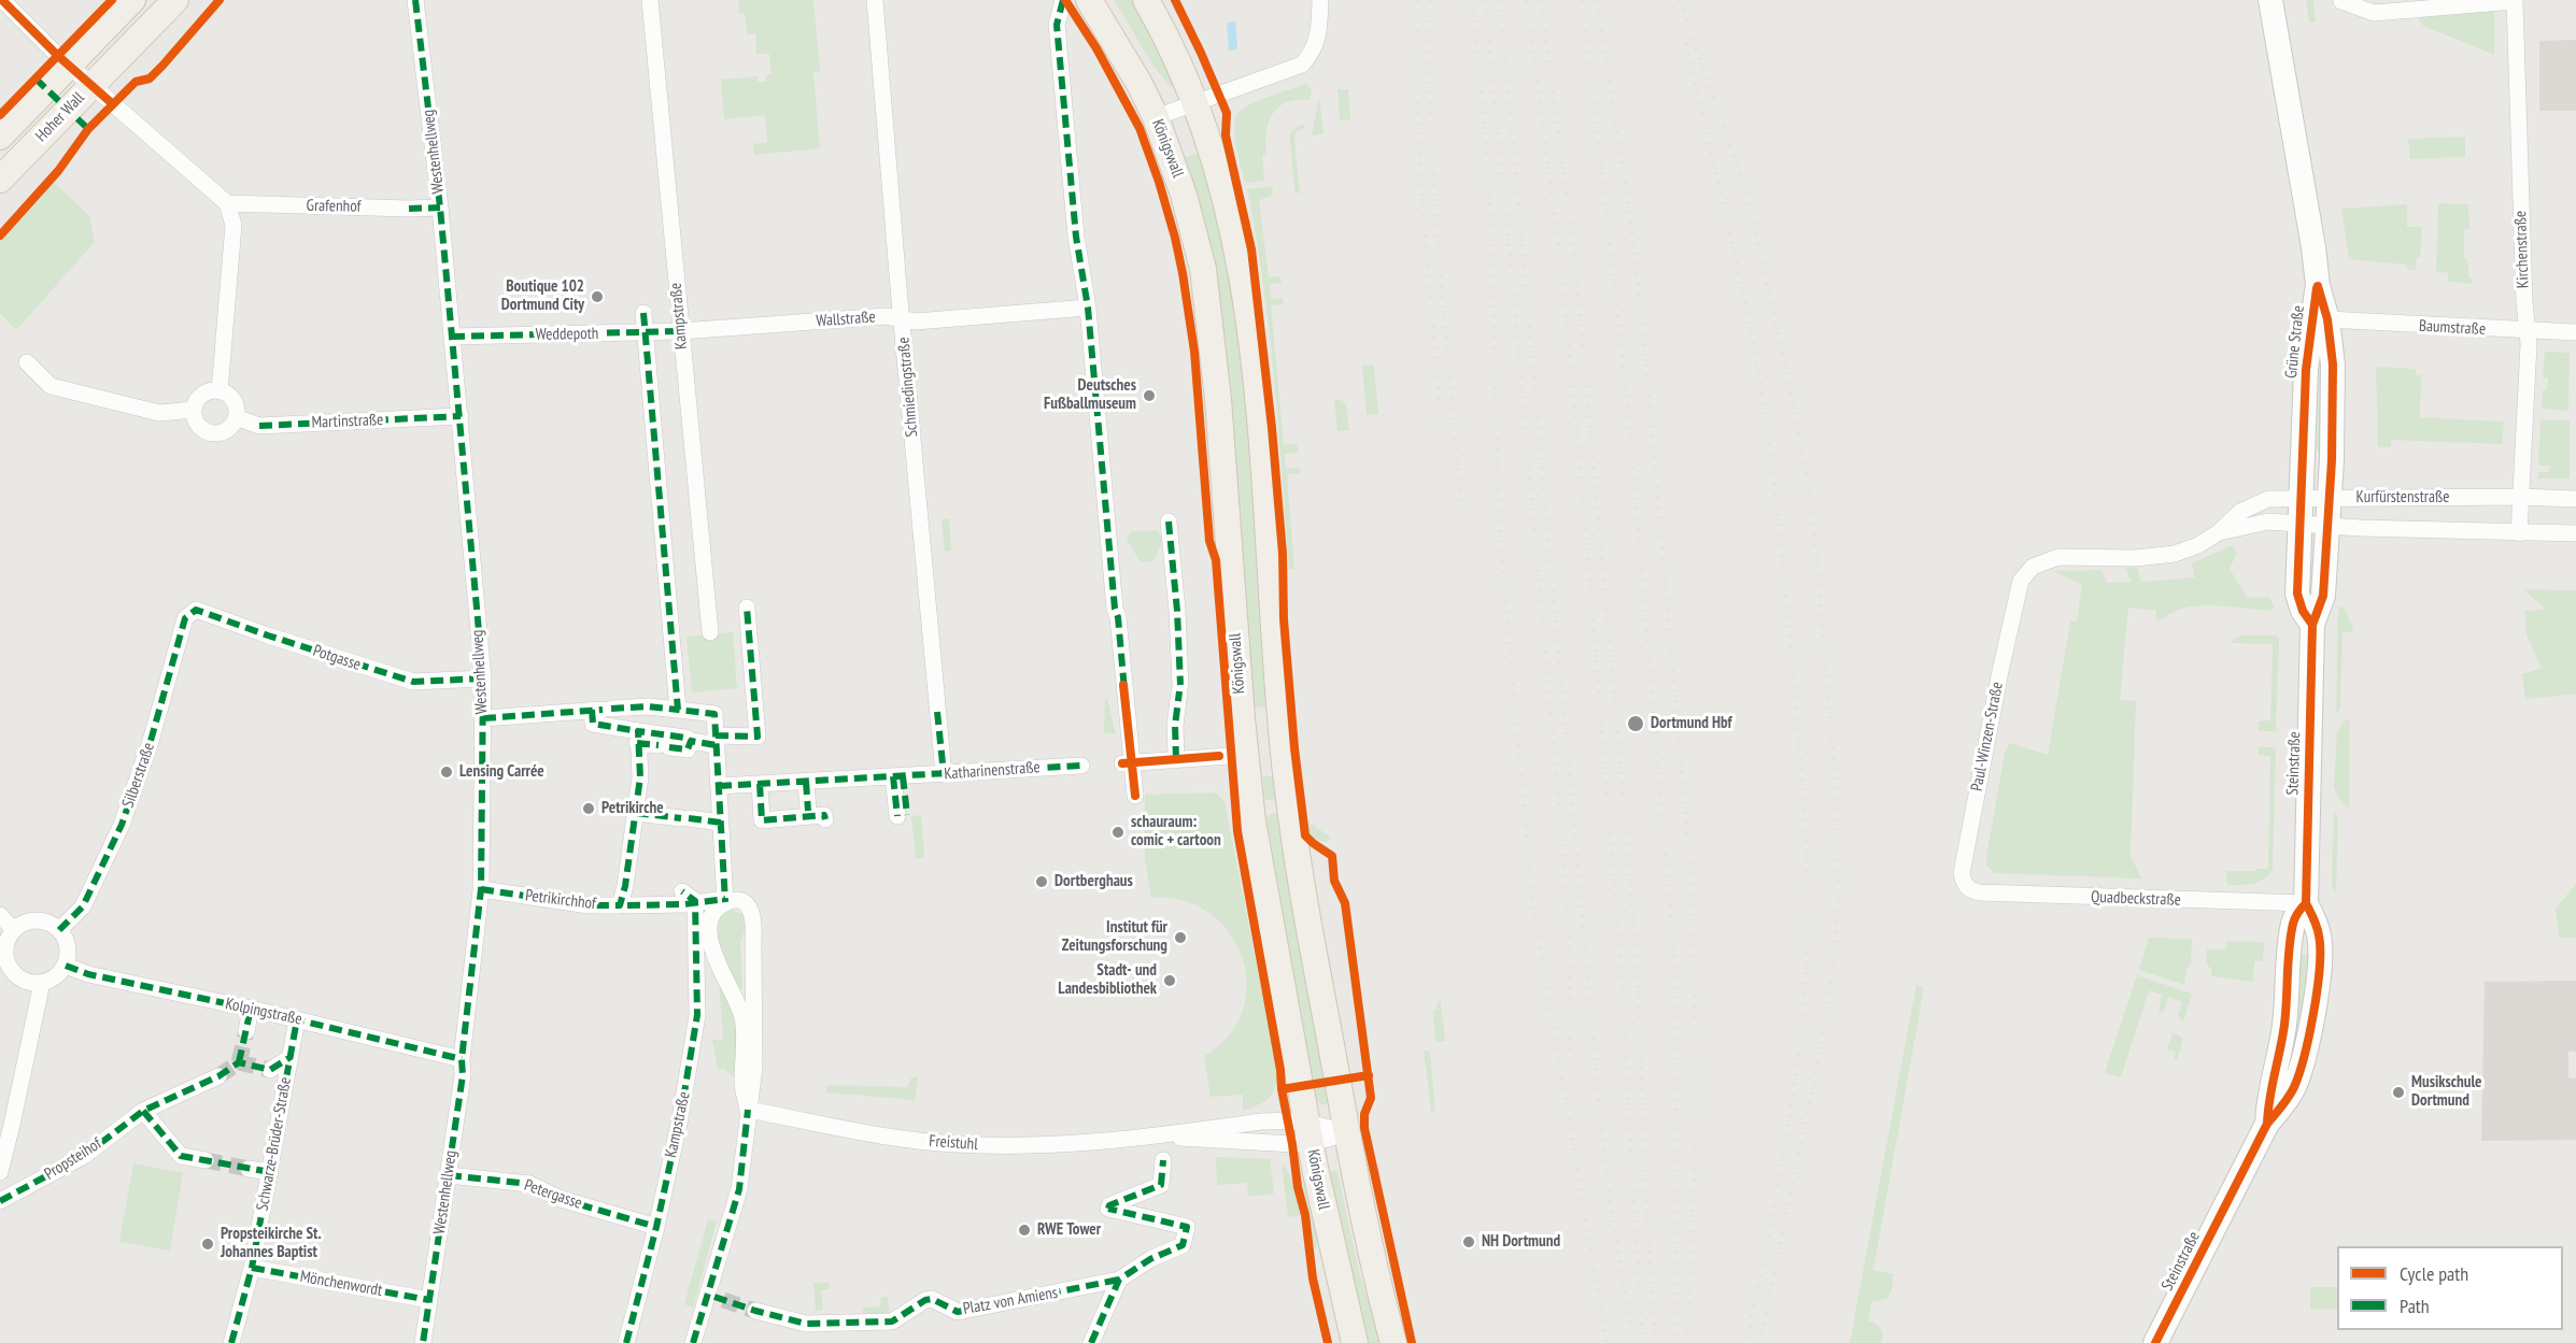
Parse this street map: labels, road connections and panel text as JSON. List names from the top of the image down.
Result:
{
  "streets": {
    "main road": [
      "Hoher Wall",
      "Königswall",
      "Grüne Straße",
      "Steinstraße"
    ],
    "street": [
      "Westenhellweg",
      "Grafenhof",
      "Kirchenstraße",
      "Kampstraße",
      "Wallstraße",
      "Baumstraße",
      "Weddepoth",
      "Schmiedingstraße",
      "Martinstraße",
      "Kurfürstenstraße",
      "Potgasse",
      "Paul-Winzen-Straße",
      "Katharinenstraße",
      "Silberstraße",
      "Quadbeckstraße",
      "Petrikirchhof",
      "Kolpingstraße",
      "Freistuhl",
      "Schwarze-Brüder-Straße",
      "Propsteihof",
      "Petergasse",
      "Mönchenwordt",
      "Platz von Amiens"
    ]
  },
  "crossings": [
    ["Königswall", "Freistuhl"],
    ["Westenhellweg", "Grafenhof"],
    ["Westenhellweg", "Weddepoth"],
    ["Westenhellweg", "Martinstraße"],
    ["Westenhellweg", "Potgasse"],
    ["Westenhellweg", "Petrikirchhof"],
    ["Westenhellweg", "Kolpingstraße"],
    ["Westenhellweg", "Petergasse"],
    ["Westenhellweg", "Mönchenwordt"],
    ["Kirchenstraße", "Baumstraße"],
    ["Kirchenstraße", "Kurfürstenstraße"],
    ["Kampstraße", "Wallstraße"],
    ["Kampstraße", "Weddepoth"],
    ["Kampstraße", "Petergasse"],
    ["Wallstraße", "Weddepoth"],
    ["Wallstraße", "Schmiedingstraße"],
    ["Baumstraße", "Grüne Straße"],
    ["Grüne Straße", "Kurfürstenstraße"],
    ["Grüne Straße", "Steinstraße"],
    ["Schmiedingstraße", "Katharinenstraße"],
    ["Kurfürstenstraße", "Paul-Winzen-Straße"],
    ["Kurfürstenstraße", "Steinstraße"],
    ["Potgasse", "Silberstraße"],
    ["Paul-Winzen-Straße", "Quadbeckstraße"],
    ["Steinstraße", "Quadbeckstraße"],
    ["Silberstraße", "Kolpingstraße"],
    ["Kolpingstraße", "Schwarze-Brüder-Straße"],
    ["Schwarze-Brüder-Straße", "Mönchenwordt"]
  ],
  "places": [
    "Boutique 102 Dortmund City",
    "Deutsches Fußballmuseum",
    "Dortmund Hbf",
    "Lensing Carrée",
    "Petrikirche",
    "schauraum: comic + cartoon",
    "Dortberghaus",
    "Institut für Zeitungsforschung",
    "Stadt- und Landesbibliothek",
    "Musikschule Dortmund",
    "RWE Tower",
    "NH Dortmund",
    "Propsteikirche St. Johannes Baptist"
  ],
  "legend": ["Cycle path", "Path"]
}
